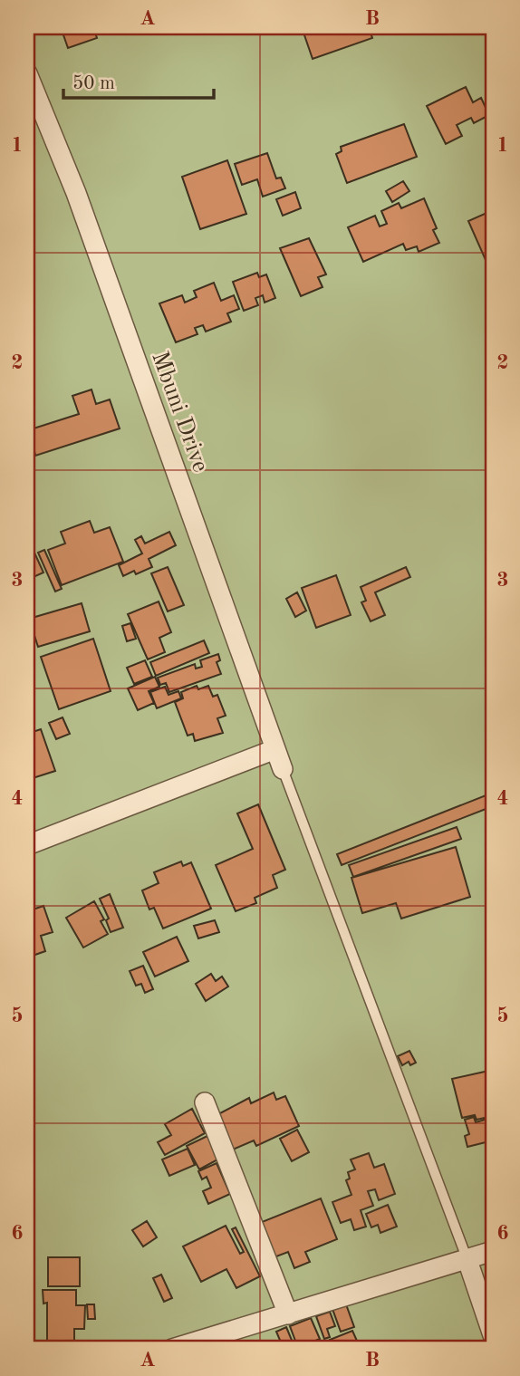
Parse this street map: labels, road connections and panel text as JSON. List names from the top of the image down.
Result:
{
  "streets": {
    "street": ["Mbuni Drive"]
  },
  "scale_bar": "50 m",
  "grid": {
    "columns": ["A", "B"],
    "rows": [
      "1",
      "2",
      "3",
      "4",
      "5",
      "6"
    ]
  }
}
